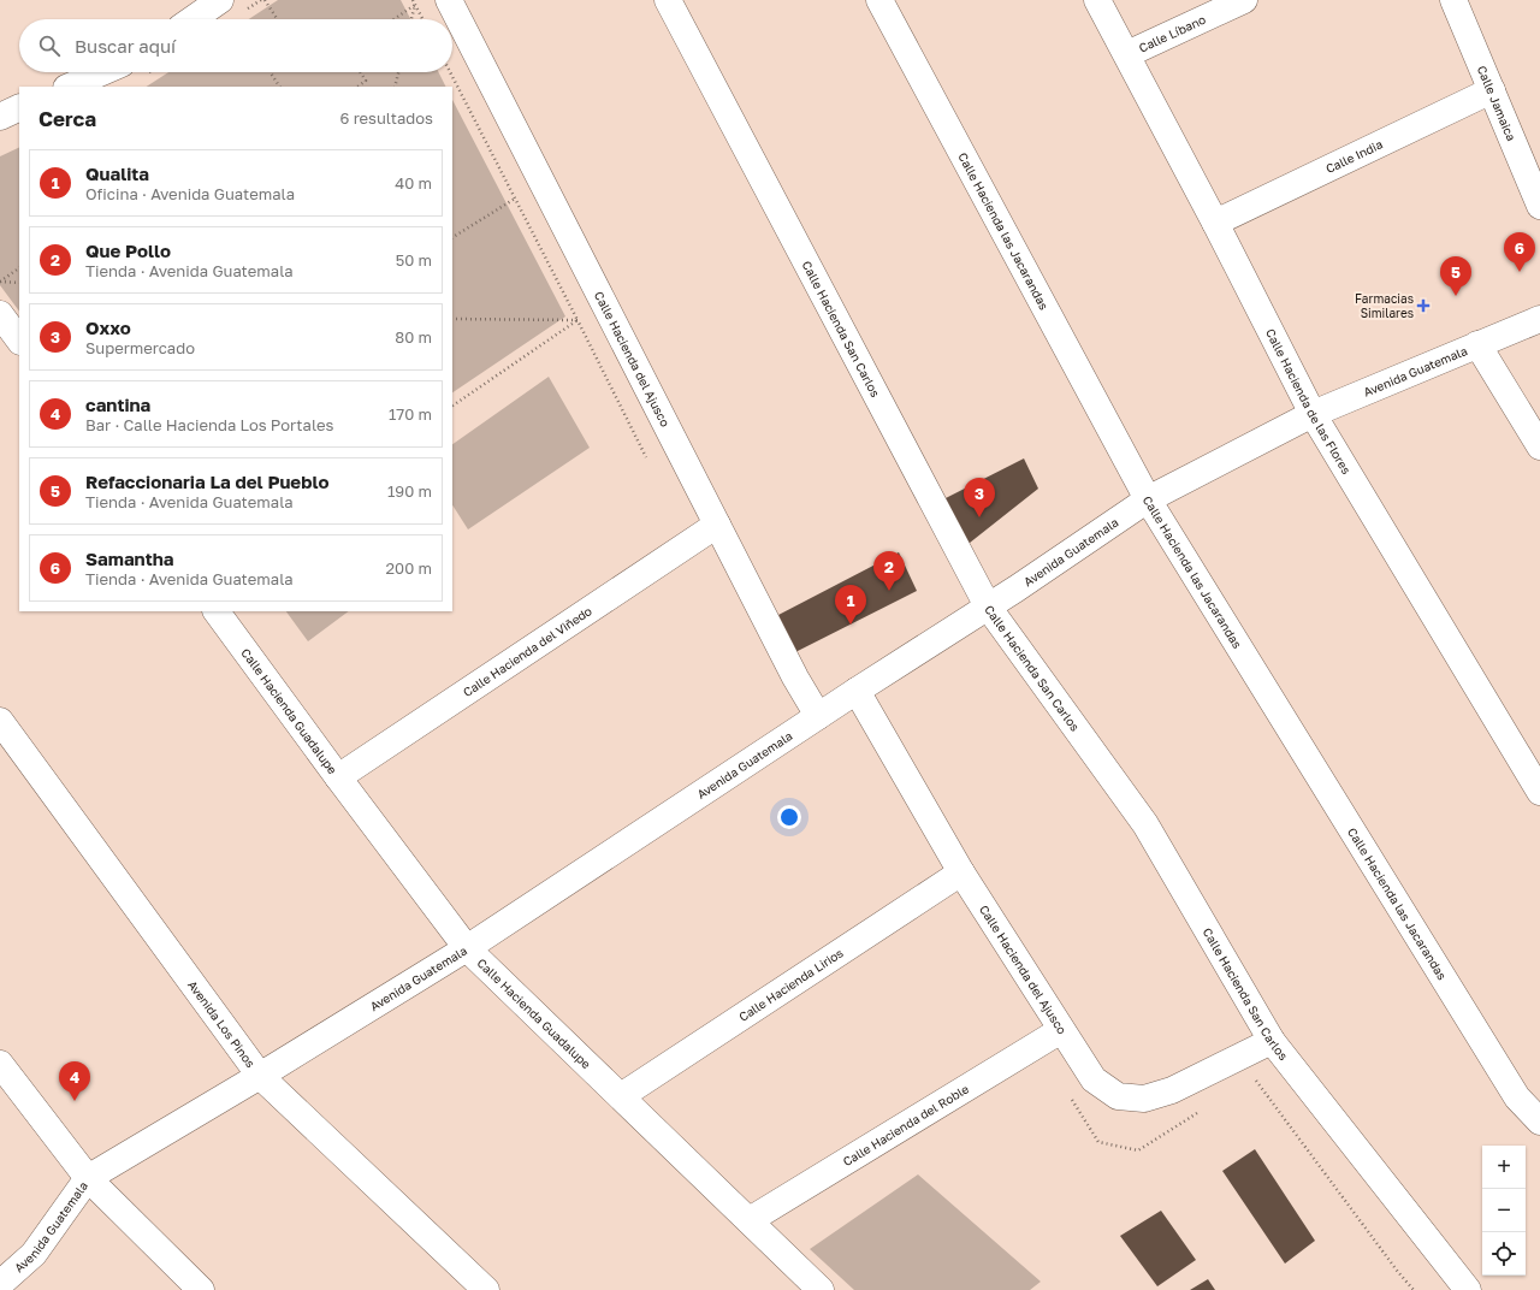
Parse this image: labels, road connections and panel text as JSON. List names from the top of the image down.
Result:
{
  "streets": {
    "street": [
      "Calle Líbano",
      "Calle Jamaica",
      "Calle India",
      "Calle Hacienda las Jacarandas",
      "Calle Hacienda San Carlos",
      "Calle Hacienda del Ajusco",
      "Avenida Guatemala",
      "Calle Hacienda de las Flores",
      "Calle Hacienda del Viñedo",
      "Calle Hacienda Guadalupe",
      "Calle Hacienda Lirios",
      "Avenida Los Pinos",
      "Calle Hacienda del Roble"
    ]
  },
  "crossings": [
    ["Calle Líbano", "Calle Hacienda de las Flores"],
    ["Calle Jamaica", "Calle India"],
    ["Calle India", "Calle Hacienda de las Flores"],
    ["Calle Hacienda las Jacarandas", "Avenida Guatemala"],
    ["Calle Hacienda San Carlos", "Calle Hacienda del Ajusco"],
    ["Calle Hacienda San Carlos", "Avenida Guatemala"],
    ["Calle Hacienda del Ajusco", "Avenida Guatemala"],
    ["Calle Hacienda del Ajusco", "Calle Hacienda del Viñedo"],
    ["Calle Hacienda del Ajusco", "Calle Hacienda Lirios"],
    ["Calle Hacienda del Ajusco", "Calle Hacienda del Roble"],
    ["Avenida Guatemala", "Calle Hacienda de las Flores"],
    ["Avenida Guatemala", "Calle Hacienda Guadalupe"],
    ["Avenida Guatemala", "Avenida Los Pinos"],
    ["Calle Hacienda del Viñedo", "Calle Hacienda Guadalupe"],
    ["Calle Hacienda Guadalupe", "Calle Hacienda Lirios"],
    ["Calle Hacienda Guadalupe", "Calle Hacienda del Roble"]
  ],
  "places": {
    "health": ["Farmacias Similares"]
  },
  "page": {
    "search": "Buscar aquí",
    "heading": ["Cerca", "6 resultados"],
    "list": [
      {
        "mark": "1",
        "name": "Qualita",
        "note": "Oficina · Avenida Guatemala",
        "value": "40 m"
      },
      {
        "mark": "2",
        "name": "Que Pollo",
        "note": "Tienda · Avenida Guatemala",
        "value": "50 m"
      },
      {
        "mark": "3",
        "name": "Oxxo",
        "note": "Supermercado",
        "value": "80 m"
      },
      {
        "mark": "4",
        "name": "cantina",
        "note": "Bar · Calle Hacienda Los Portales",
        "value": "170 m"
      },
      {
        "mark": "5",
        "name": "Refaccionaria La del Pueblo",
        "note": "Tienda · Avenida Guatemala",
        "value": "190 m"
      },
      {
        "mark": "6",
        "name": "Samantha",
        "note": "Tienda · Avenida Guatemala",
        "value": "200 m"
      }
    ],
    "pins": [
      "6",
      "5",
      "3",
      "2",
      "1",
      "4"
    ],
    "map_buttons": ["+", "−"]
  }
}
